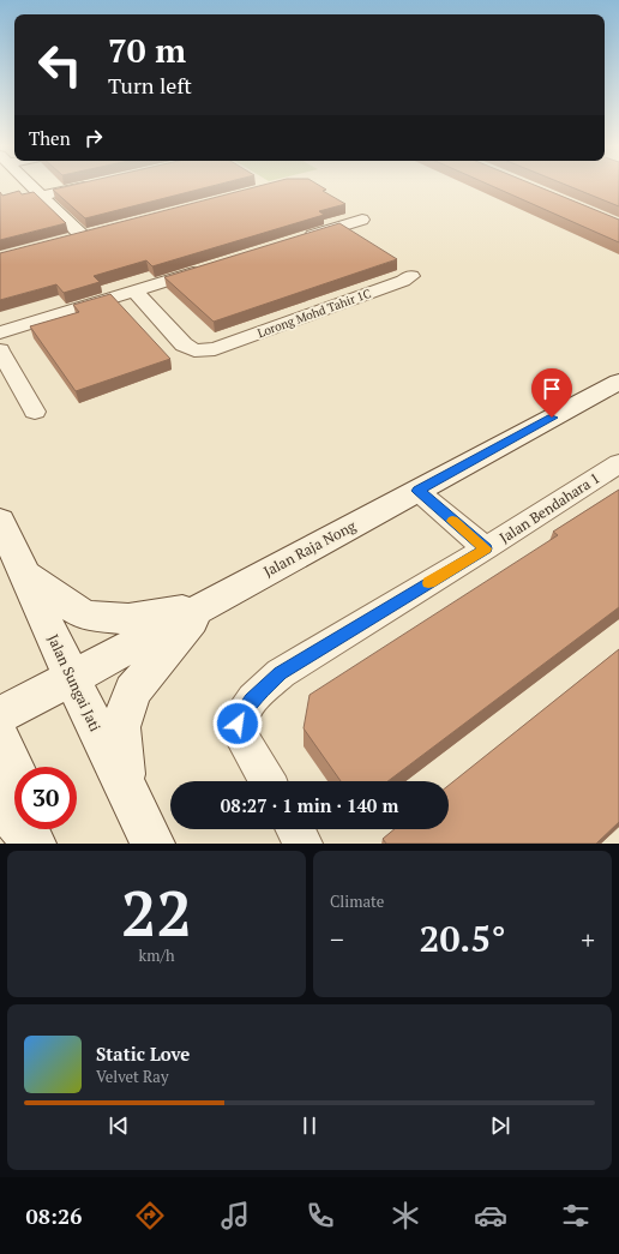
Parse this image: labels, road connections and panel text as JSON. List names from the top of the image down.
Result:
{
  "streets": {
    "main road": ["Jalan Raja Nong", "Jalan Sungai Jati"],
    "street": ["Lorong Mohd Tahir 1C", "Jalan Bendahara 1"]
  },
  "crossings": [
    ["Jalan Raja Nong", "Jalan Sungai Jati"]
  ],
  "page": {
    "turn": ["70 m", "Turn left"],
    "then": "Then",
    "limit": "30",
    "trip": "08:27 · 1 min · 140 m",
    "tile": [
      ["22", "km/h"],
      "Climate"
    ],
    "heat": ["−", "20.5°", "+"],
    "song": ["Static Love", "Velvet Ray"],
    "tabs": "08:26"
  }
}
